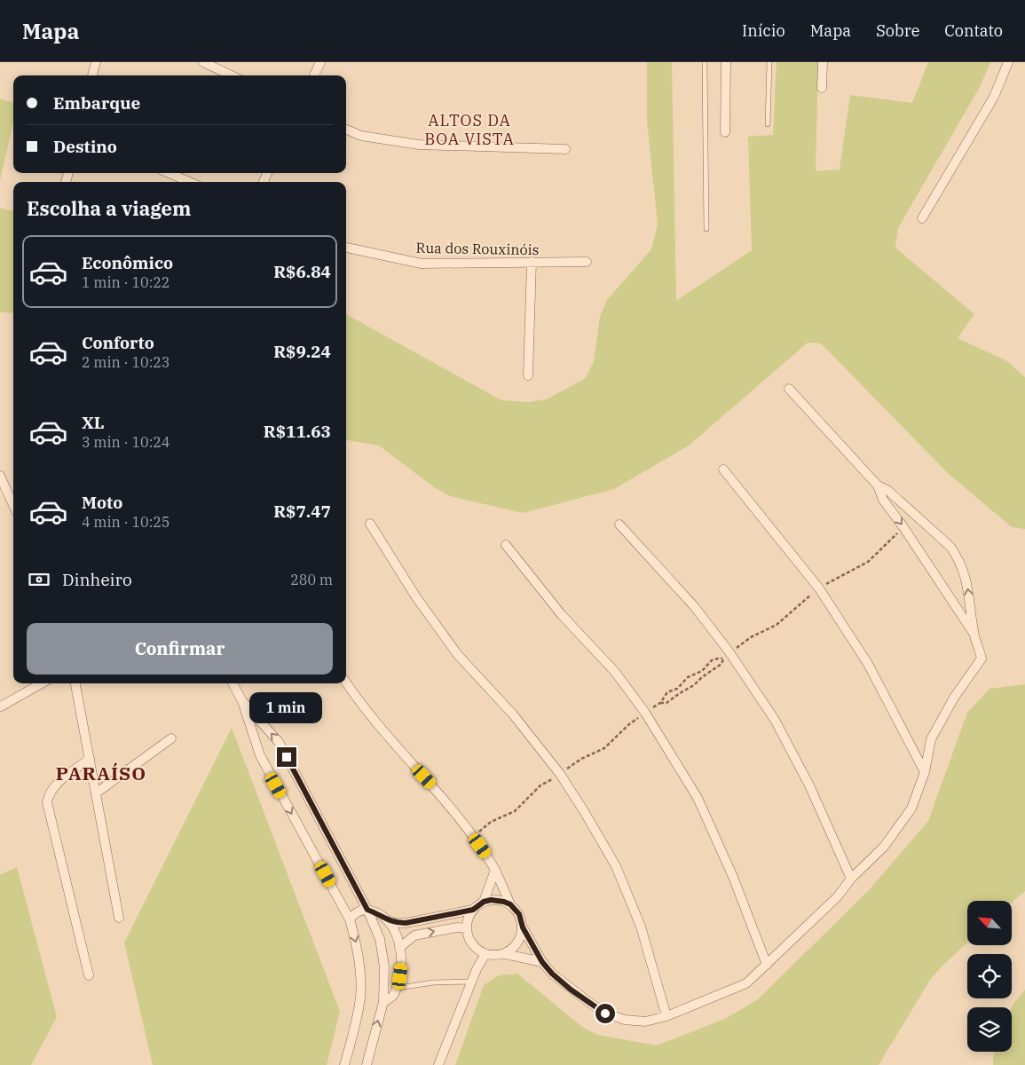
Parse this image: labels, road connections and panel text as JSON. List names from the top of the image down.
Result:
{
  "streets": {
    "street": ["Rua dos Rouxinóis"]
  },
  "districts": ["ALTOS DA BOA VISTA", "PARAÍSO"],
  "north": "top left",
  "page": {
    "header": "Mapa",
    "nav": [
      "Início",
      "Mapa",
      "Sobre",
      "Contato"
    ],
    "banner": ["Embarque", "Destino"],
    "heading": "Escolha a viagem",
    "list": [
      {
        "name": "Econômico",
        "note": "1 min · 10:22",
        "value": "R$6.84"
      },
      {
        "name": "Conforto",
        "note": "2 min · 10:23",
        "value": "R$9.24"
      },
      {
        "name": "XL",
        "note": "3 min · 10:24",
        "value": "R$11.63"
      },
      {
        "name": "Moto",
        "note": "4 min · 10:25",
        "value": "R$7.47"
      }
    ],
    "pay": ["Dinheiro", "280 m"],
    "buttons": "Confirmar",
    "bubble": "1 min"
  }
}
